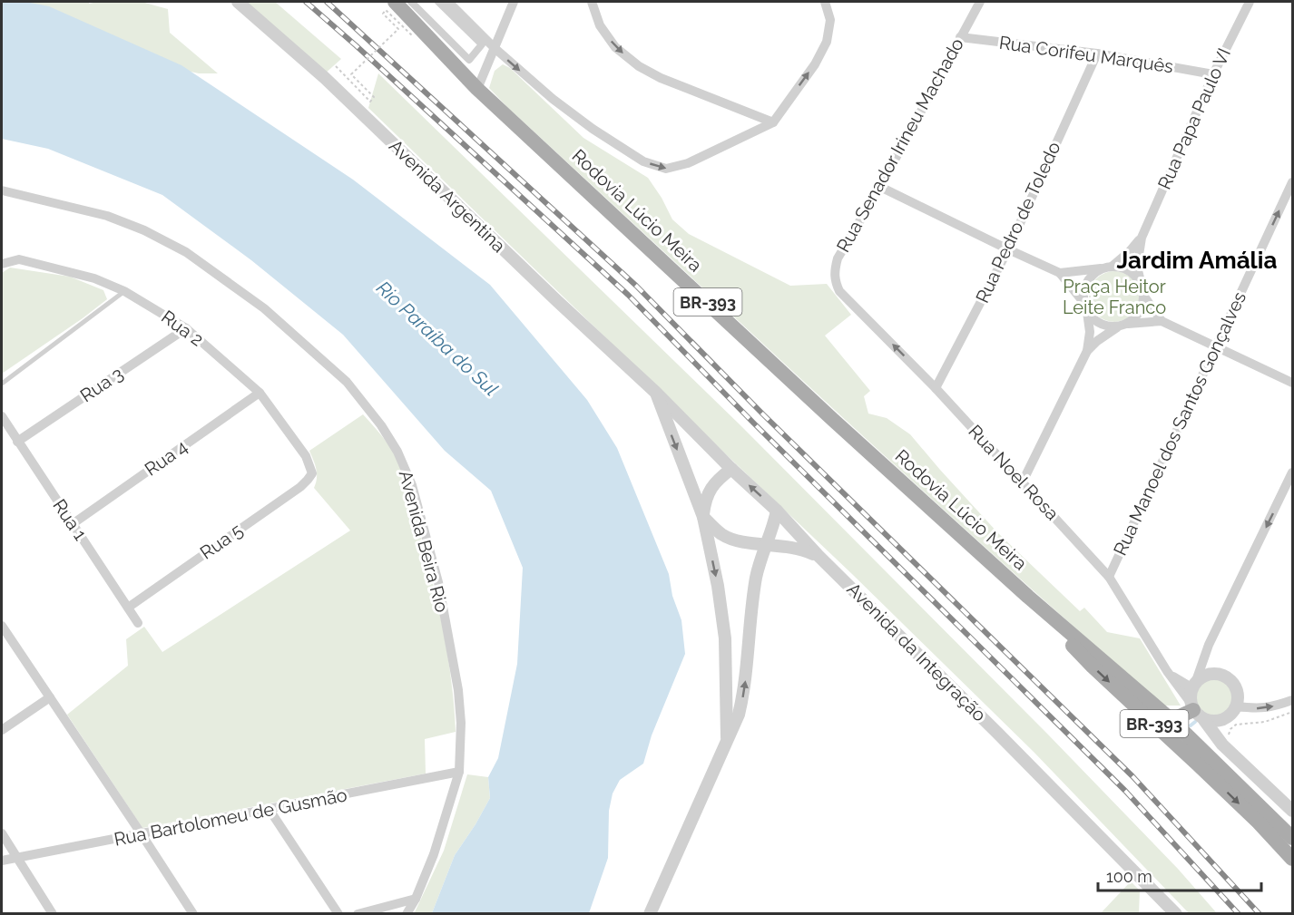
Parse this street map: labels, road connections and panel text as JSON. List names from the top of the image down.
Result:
{
  "streets": {
    "main road": ["Rodovia Lúcio Meira", "BR-393"],
    "street": [
      "Rua Corifeu Marquês",
      "Rua Papa Paulo VI",
      "Rua Senador Irineu Machado",
      "Avenida Argentina",
      "Rua Pedro de Toledo",
      "Rua 2",
      "Rua 3",
      "Rua Manoel dos Santos Gonçalves",
      "Rua 4",
      "Rua Noel Rosa",
      "Rua 1",
      "Rua 5",
      "Avenida Beira Rio",
      "Avenida da Integração",
      "Rua Bartolomeu de Gusmão"
    ]
  },
  "crossings": [
    ["Rua Corifeu Marquês", "Rua Papa Paulo VI"],
    ["Rua Corifeu Marquês", "Rua Senador Irineu Machado"],
    ["Rua Corifeu Marquês", "Rua Pedro de Toledo"],
    ["Rua Senador Irineu Machado", "Rua Noel Rosa"],
    ["Avenida Argentina", "Avenida da Integração"],
    ["Rua Pedro de Toledo", "Rua Noel Rosa"],
    ["Rua 2", "Rua 3"],
    ["Rua 2", "Rua 4"],
    ["Rua 2", "Rua 5"],
    ["Rua 3", "Rua 1"],
    ["Rua Manoel dos Santos Gonçalves", "Rua Noel Rosa"],
    ["Rua 4", "Rua 1"],
    ["Rua 1", "Rua 5"],
    ["Avenida Beira Rio", "Rua Bartolomeu de Gusmão"]
  ],
  "one_way": ["Rua Manoel dos Santos Gonçalves"],
  "districts": ["Jardim Amália"],
  "water": ["Rio Paraíba do Sul"],
  "parks": ["Praça Heitor Leite Franco"],
  "scale_bar": "100 m"
}
